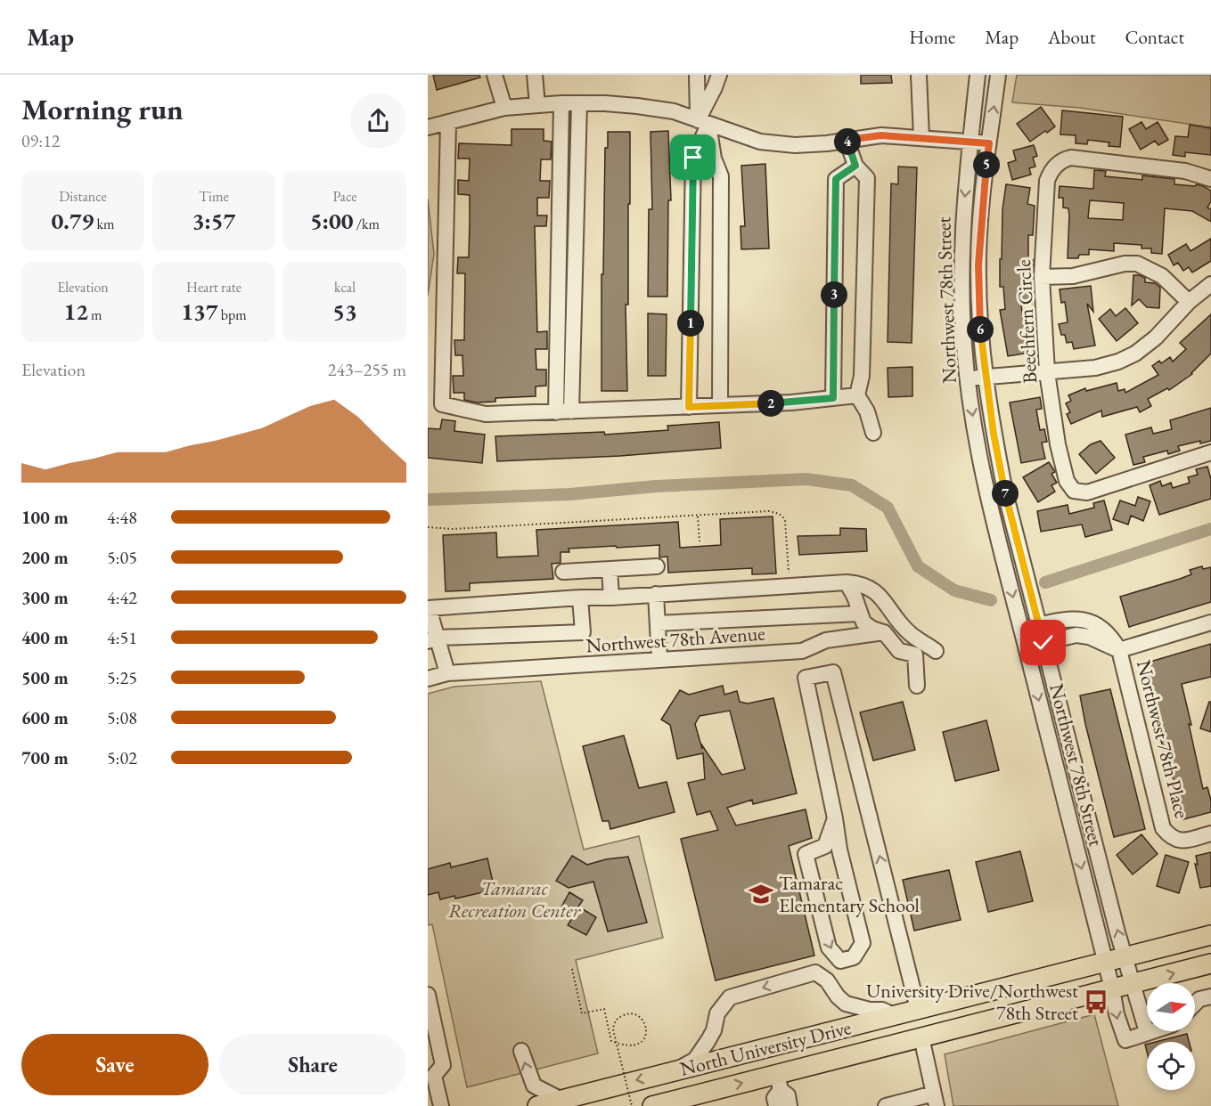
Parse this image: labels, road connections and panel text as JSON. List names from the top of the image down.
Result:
{
  "streets": {
    "main road": ["North University Drive"],
    "street": [
      "Northwest 78th Street",
      "Beechfern Circle",
      "Northwest 78th Avenue",
      "Northwest 78th Place"
    ]
  },
  "crossings": [
    ["Northwest 78th Street", "North University Drive"]
  ],
  "parks": ["Tamarac Recreation Center"],
  "places": {
    "school or university": ["Tamarac Elementary School"],
    "bus stop": ["University Drive/Northwest 78th Street"]
  },
  "north": "right",
  "page": {
    "header": "Map",
    "nav": [
      "Home",
      "Map",
      "About",
      "Contact"
    ],
    "heading": ["Morning run", "09:12"],
    "pins": [
      "4",
      "5",
      "3",
      "1",
      "6",
      "2",
      "7"
    ],
    "stats": [
      ["Distance", "0.79 km"],
      ["Time", "3:57"],
      ["Pace", "5:00 /km"],
      ["Elevation", "12 m"],
      ["Heart rate", "137 bpm"],
      ["kcal", "53"]
    ],
    "chart": ["Elevation", "243–255 m"],
    "list": [
      {
        "name": "100 m",
        "note": "4:48"
      },
      {
        "name": "200 m",
        "note": "5:05"
      },
      {
        "name": "300 m",
        "note": "4:42"
      },
      {
        "name": "400 m",
        "note": "4:51"
      },
      {
        "name": "500 m",
        "note": "5:25"
      },
      {
        "name": "600 m",
        "note": "5:08"
      },
      {
        "name": "700 m",
        "note": "5:02"
      }
    ],
    "buttons": ["Save", "Share"]
  }
}
